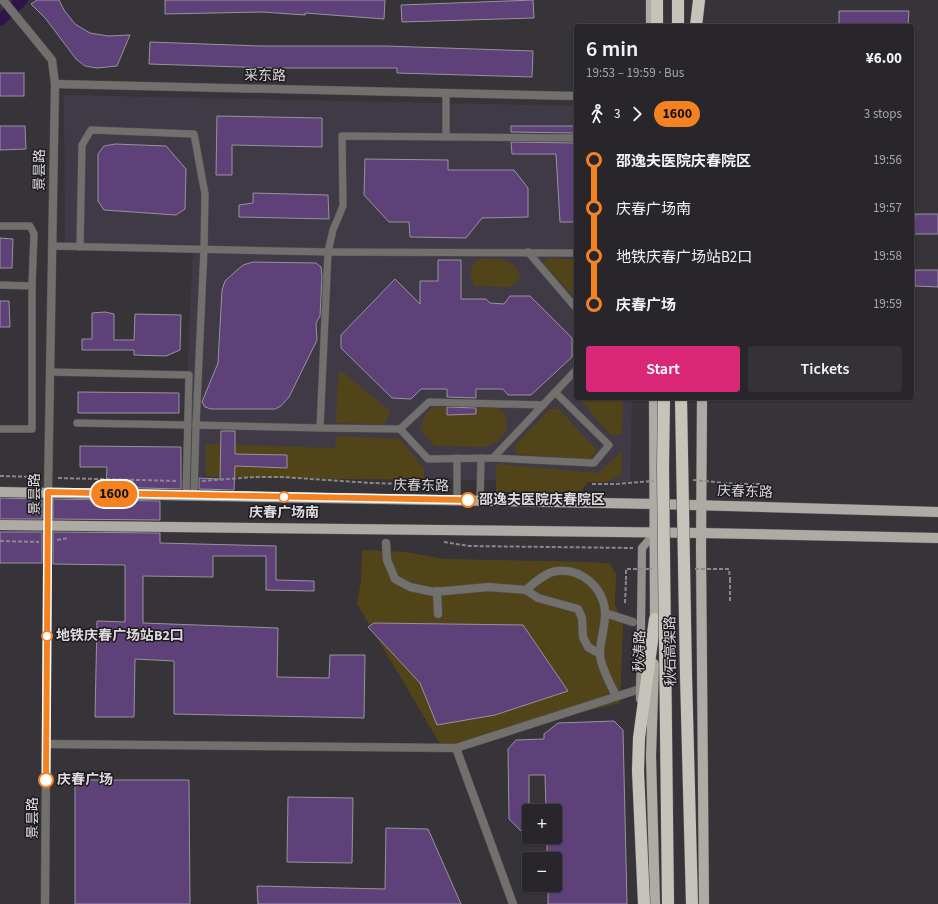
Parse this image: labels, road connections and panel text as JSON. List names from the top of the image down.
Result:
{
  "streets": {
    "highway": ["秋石高架路"],
    "main road": ["庆春东路", "秋涛路"],
    "street": ["采东路", "景昙路"]
  },
  "crossings": [
    ["采东路", "景昙路"],
    ["景昙路", "庆春东路"],
    ["庆春东路", "秋涛路"]
  ],
  "places": [
    "庆春广场南",
    "邵逸夫医院庆春院区",
    "地铁庆春广场站B2口",
    "庆春广场"
  ],
  "lines": ["bus line 1600"],
  "page": {
    "on_map": "1600",
    "heading": ["6 min", "19:53 – 19:59 · Bus", "¥6.00"],
    "legs": ["3", "1600", "3 stops"],
    "list": [
      {
        "name": "邵逸夫医院庆春院区",
        "value": "19:56"
      },
      {
        "name": "庆春广场南",
        "value": "19:57"
      },
      {
        "name": "地铁庆春广场站B2口",
        "value": "19:58"
      },
      {
        "name": "庆春广场",
        "value": "19:59"
      }
    ],
    "buttons": ["Start", "Tickets"],
    "map_buttons": ["+", "−"]
  }
}
